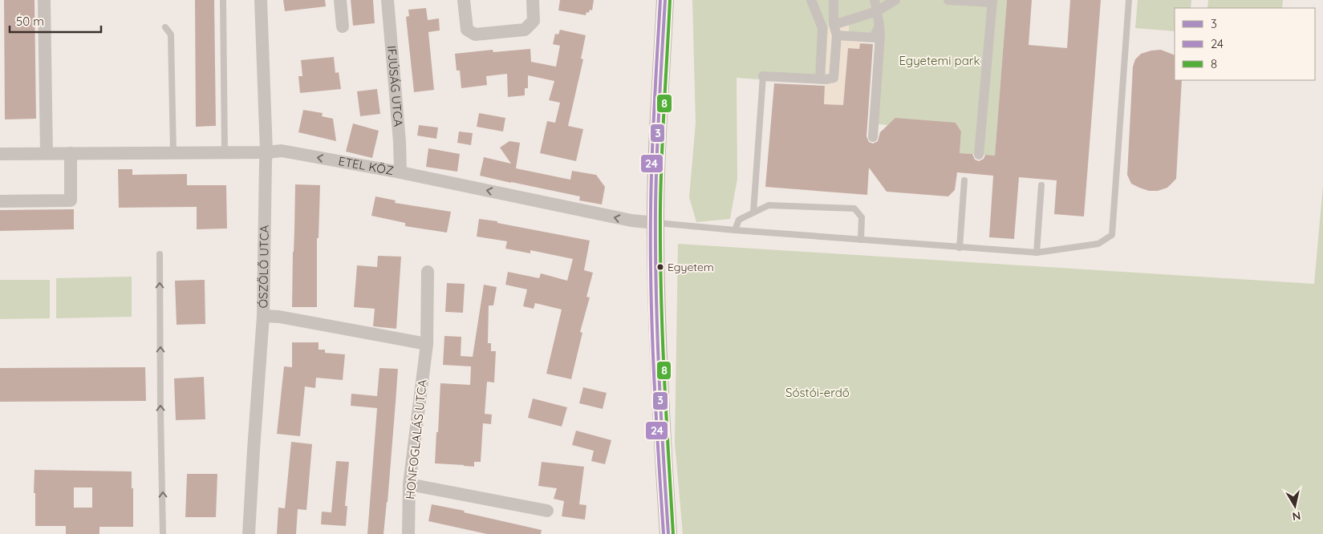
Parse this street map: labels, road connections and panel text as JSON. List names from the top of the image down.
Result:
{
  "streets": {
    "street": [
      "IFJÚSÁG UTCA",
      "ETEL KÖZ",
      "ÓSZŐLŐ UTCA",
      "HONFOGLALÁS UTCA"
    ]
  },
  "crossings": [
    ["IFJÚSÁG UTCA", "ETEL KÖZ"],
    ["ETEL KÖZ", "ÓSZŐLŐ UTCA"]
  ],
  "one_way": ["ETEL KÖZ"],
  "parks": ["Egyetemi park", "Sóstói-erdő"],
  "places": ["Egyetem"],
  "lines": ["transit line 3", "transit line 24", "transit line 8"],
  "legend": ["3", "24", "8"],
  "scale_bar": "50 m",
  "north": "bottom"
}
